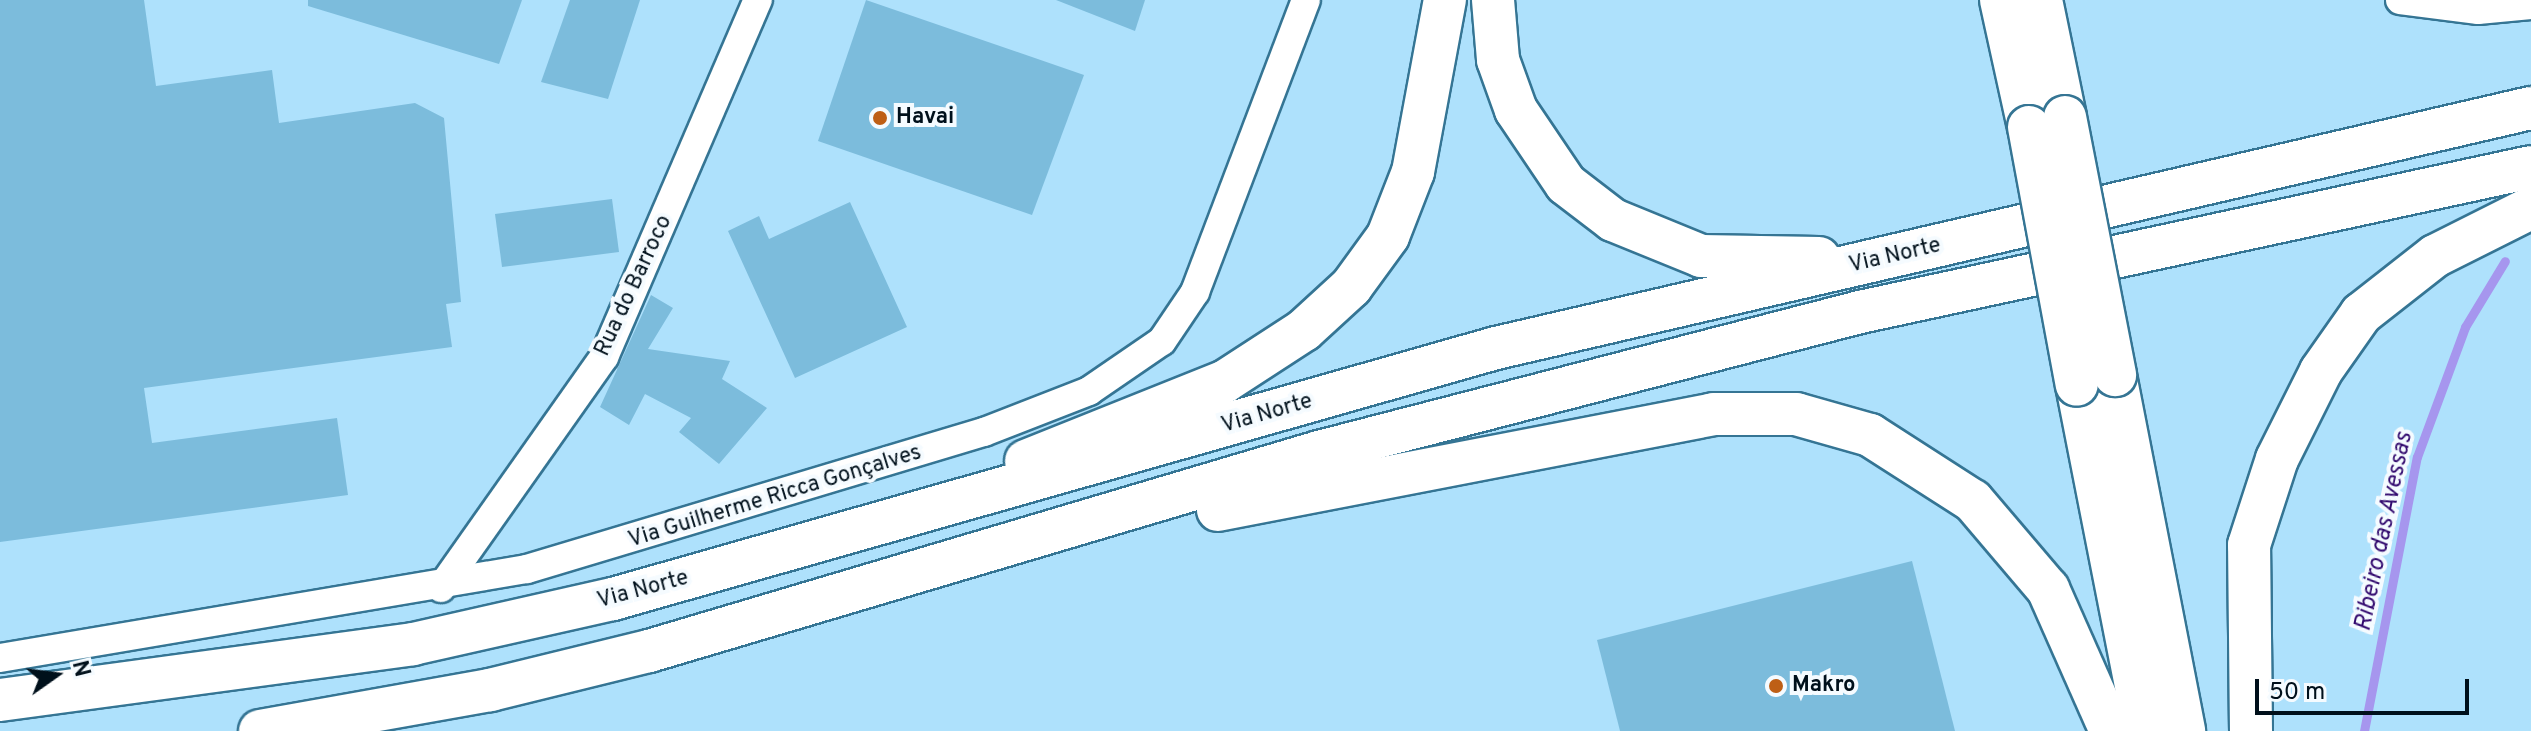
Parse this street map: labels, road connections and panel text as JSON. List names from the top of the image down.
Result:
{
  "streets": {
    "highway": ["Via Norte"],
    "street": ["Rua do Barroco", "Via Guilherme Ricca Gonçalves"]
  },
  "crossings": [
    ["Rua do Barroco", "Via Guilherme Ricca Gonçalves"]
  ],
  "water": ["Ribeiro das Avessas"],
  "places": ["Havai", "Makro"],
  "scale_bar": "50 m",
  "north": "right"
}
